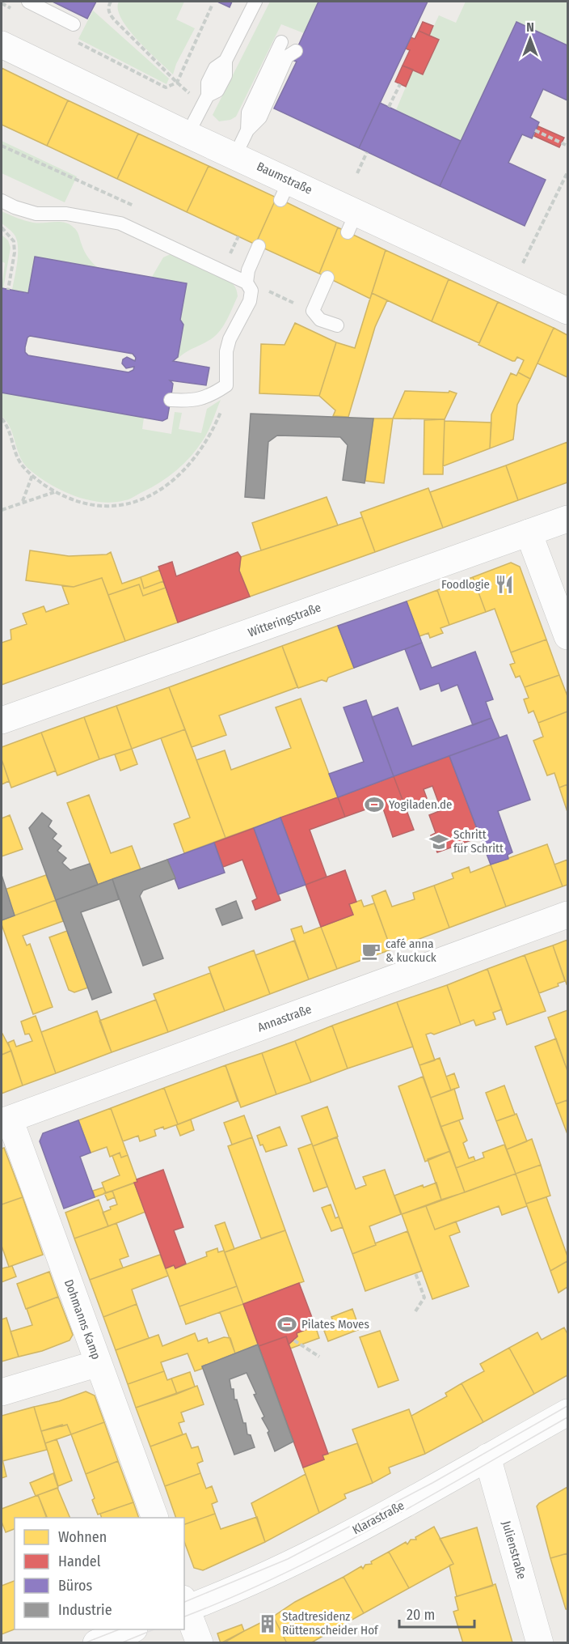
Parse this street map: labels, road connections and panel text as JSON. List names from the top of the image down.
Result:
{
  "streets": {
    "street": [
      "Baumstraße",
      "Witteringstraße",
      "Annastraße",
      "Dohmanns Kamp",
      "Klarastraße",
      "Julienstraße"
    ]
  },
  "crossings": [
    ["Annastraße", "Dohmanns Kamp"],
    ["Klarastraße", "Julienstraße"]
  ],
  "places": {
    "restaurant": ["Foodlogie"],
    "sports": ["Yogiladen.de", "Pilates Moves"],
    "school or university": ["Schritt für Schritt"],
    "cafe": ["café anna & kuckuck"],
    "building": ["Stadtresidenz Rüttenscheider Hof"]
  },
  "legend": [
    "Wohnen",
    "Handel",
    "Büros",
    "Industrie"
  ],
  "scale_bar": "20 m",
  "north": "top"
}
